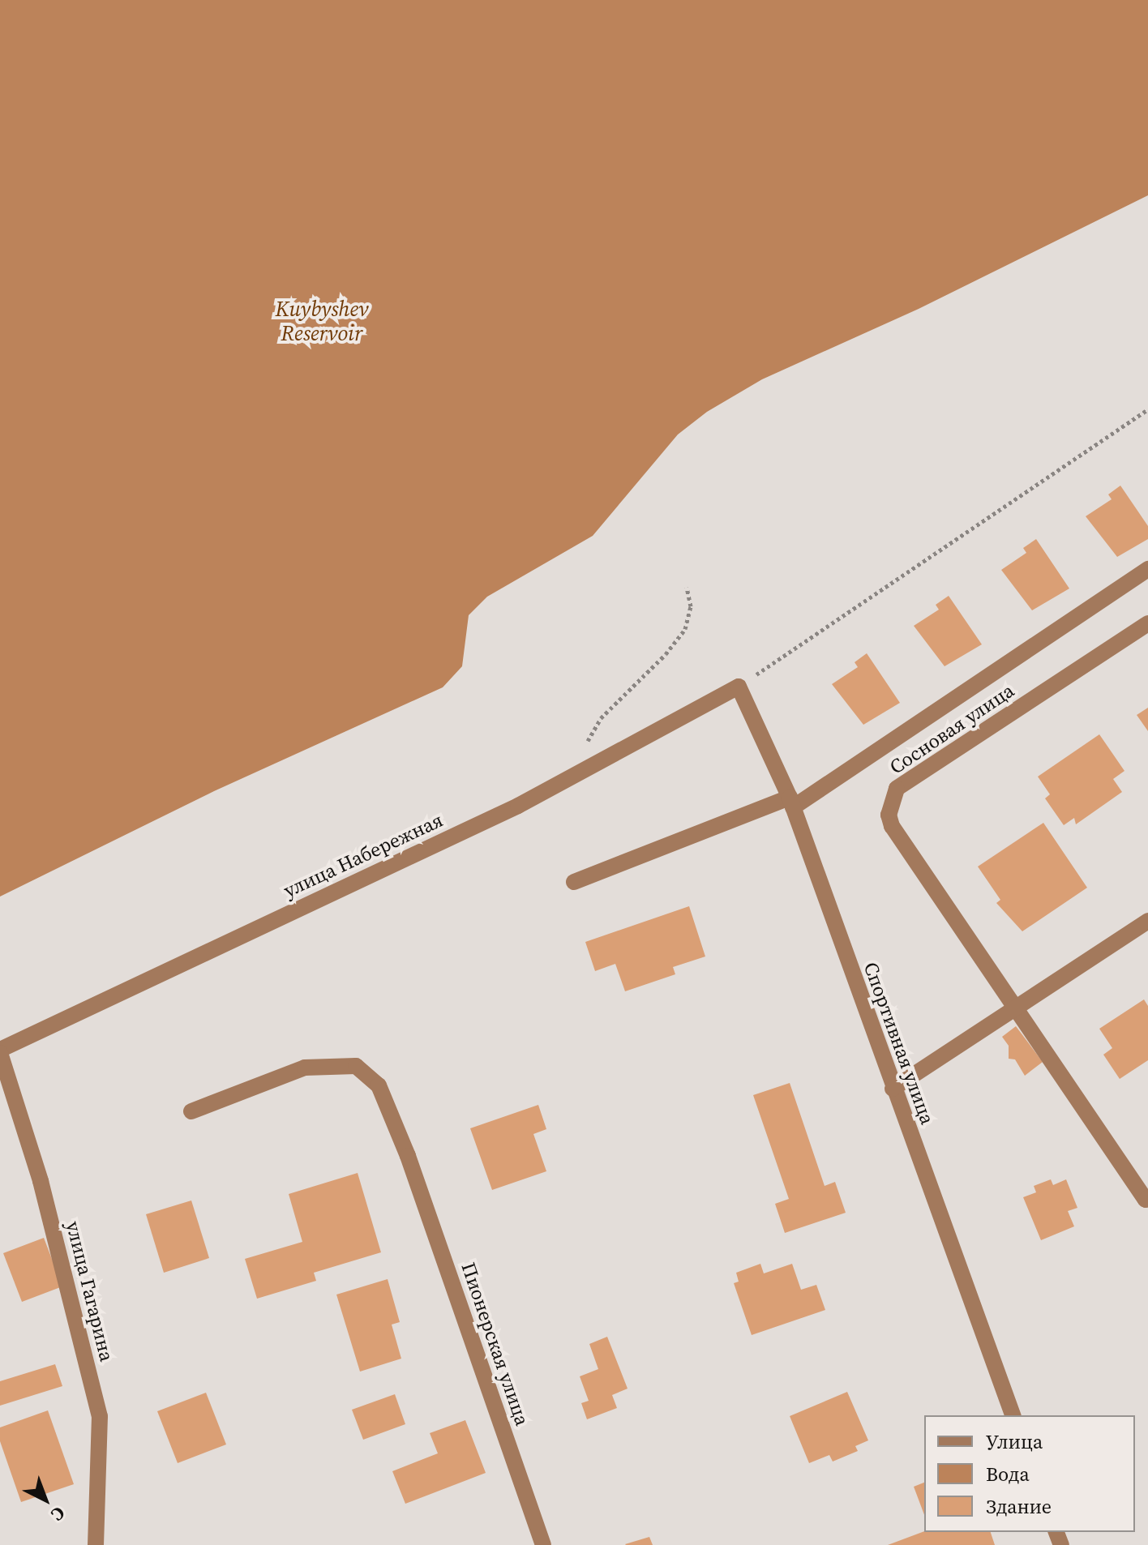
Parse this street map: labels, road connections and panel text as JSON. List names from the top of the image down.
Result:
{
  "streets": {
    "street": [
      "Сосновая улица",
      "улица Набережная",
      "Спортивная улица",
      "улица Гагарина",
      "Пионерская улица"
    ]
  },
  "crossings": [
    ["улица Набережная", "Спортивная улица"],
    ["улица Набережная", "улица Гагарина"]
  ],
  "water": ["Kuybyshev Reservoir"],
  "legend": ["Улица", "Вода", "Здание"],
  "north": "bottom right"
}
